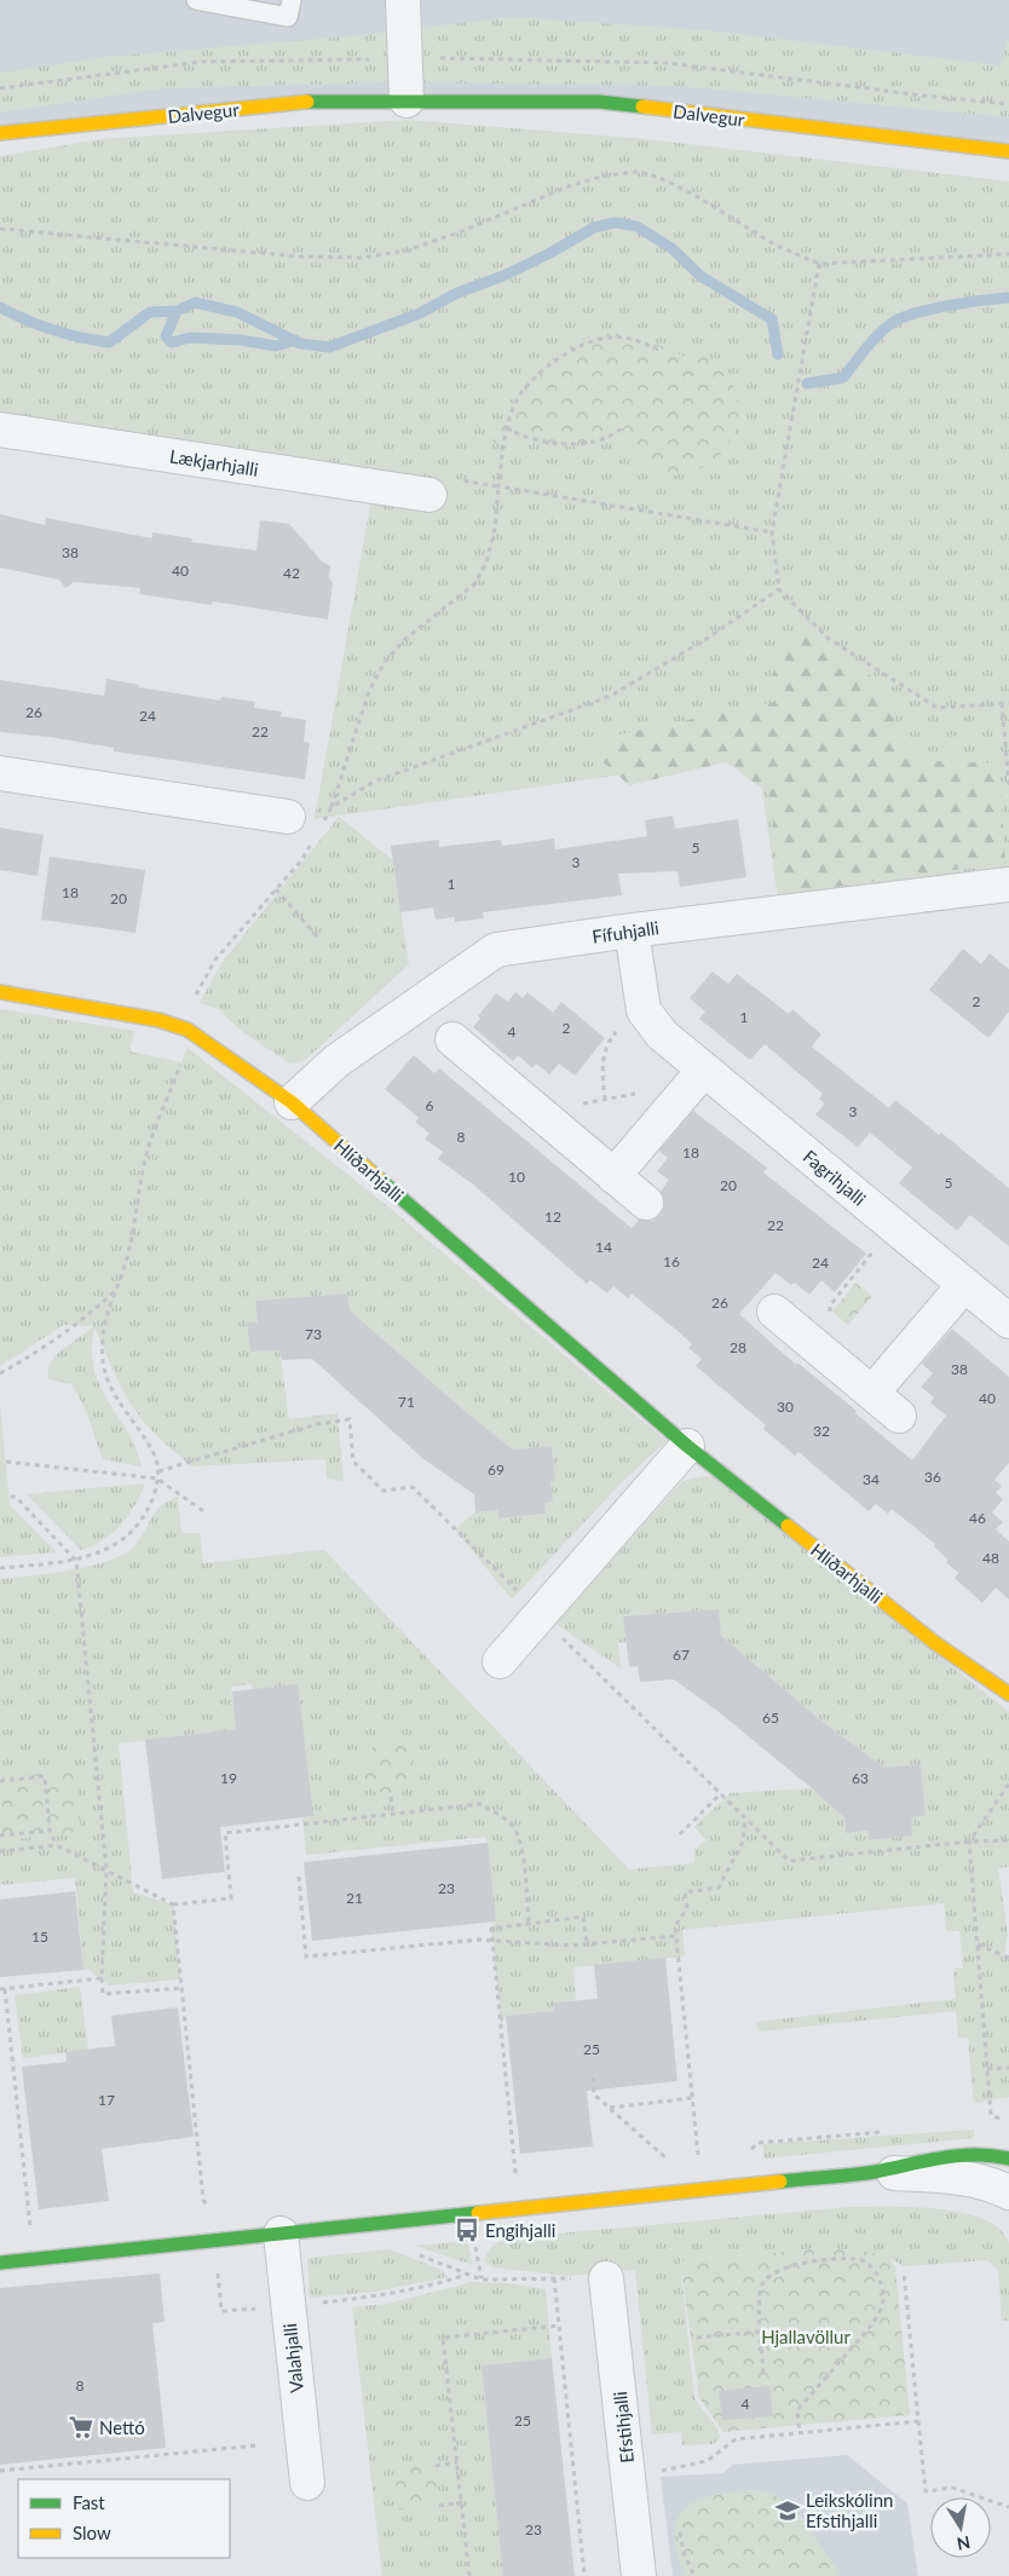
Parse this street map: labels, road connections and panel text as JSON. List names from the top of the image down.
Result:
{
  "streets": {
    "street": [
      "Dalvegur",
      "Lækjarhjalli",
      "Fífuhjalli",
      "Hlíðarhjalli",
      "Fagrihjalli",
      "Valahjalli",
      "Efstihjalli"
    ]
  },
  "crossings": [
    ["Fífuhjalli", "Hlíðarhjalli"],
    ["Fífuhjalli", "Fagrihjalli"]
  ],
  "parks": ["Hjallavöllur"],
  "places": {
    "bus stop": ["Engihjalli"],
    "supermarket": ["Nettó"],
    "school or university": ["Leikskólinn Efstihjalli"]
  },
  "house_numbers": [
    "38",
    "40",
    "42",
    "26",
    "24",
    "22",
    "5",
    "3",
    "1",
    "18",
    "20",
    "2",
    "1",
    "2",
    "4",
    "6",
    "3",
    "8",
    "18",
    "10",
    "5",
    "20",
    "12",
    "22",
    "14",
    "16",
    "24",
    "26",
    "73",
    "28",
    "38",
    "40",
    "71",
    "30",
    "32",
    "69",
    "36",
    "34",
    "46",
    "48",
    "67",
    "65",
    "19",
    "63",
    "23",
    "21",
    "15",
    "25",
    "17",
    "8",
    "4",
    "25",
    "23"
  ],
  "legend": ["Fast", "Slow"],
  "north": "bottom"
}
